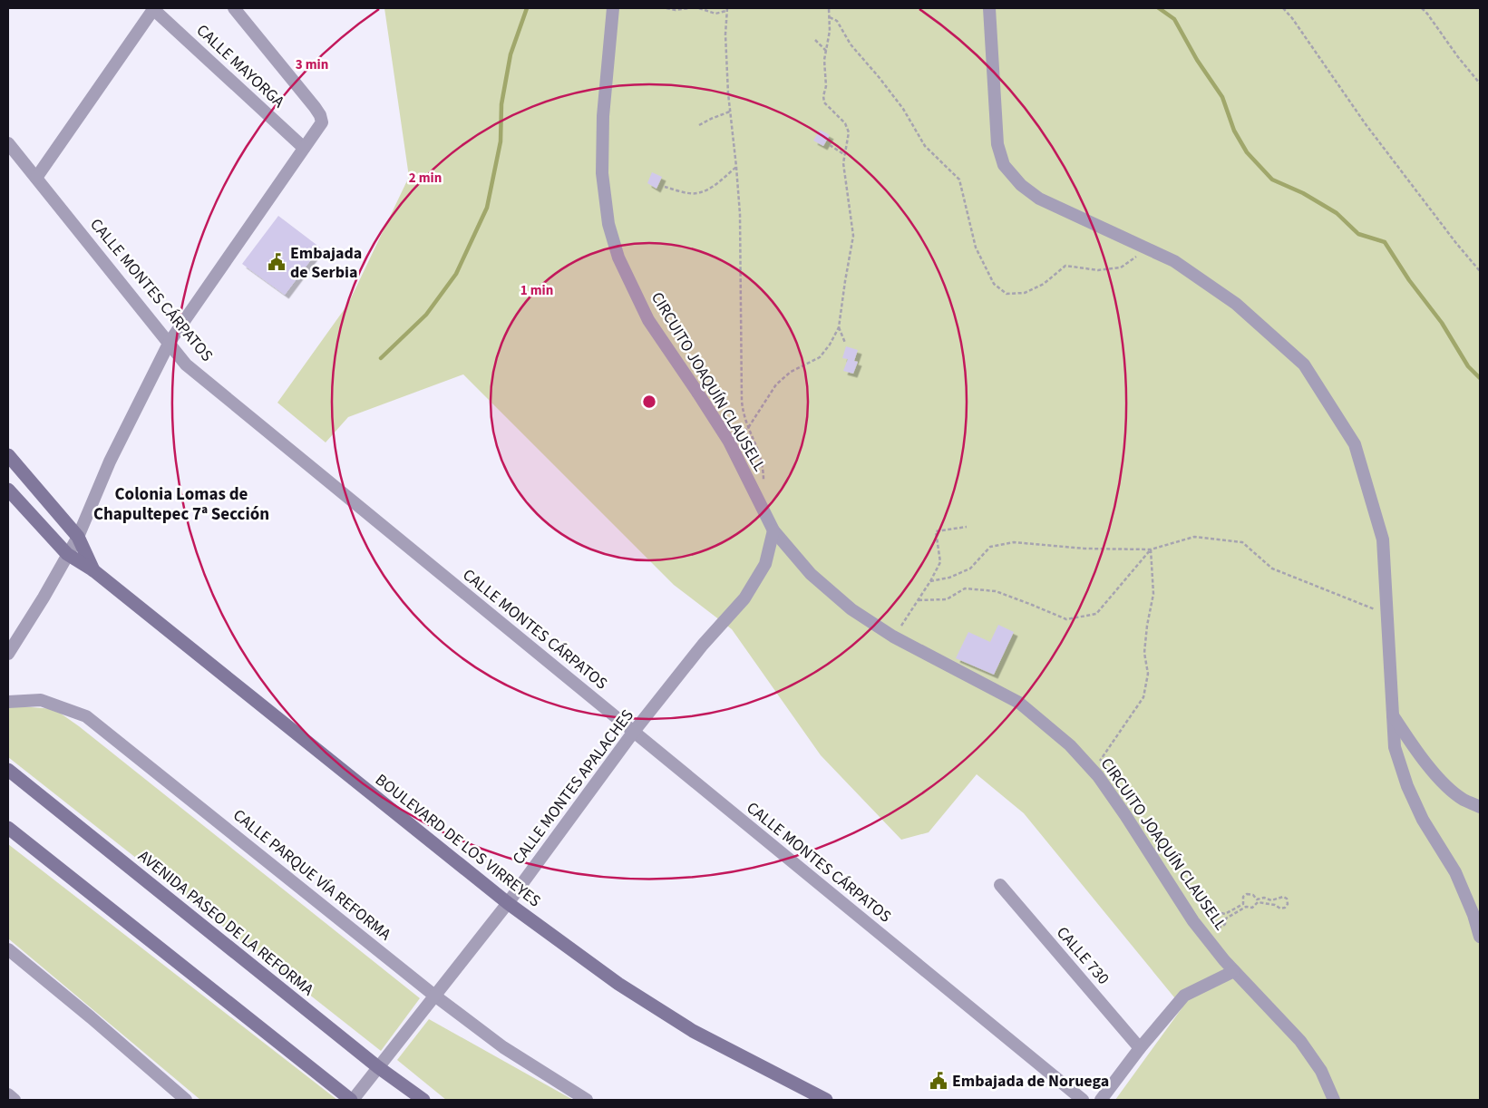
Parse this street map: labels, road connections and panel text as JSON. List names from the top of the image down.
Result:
{
  "streets": {
    "street": [
      "CALLE MAYORGA",
      "CALLE MONTES CÁRPATOS",
      "CIRCUITO JOAQUÍN CLAUSELL",
      "CALLE MONTES APALACHES",
      "BOULEVARD DE LOS VIRREYES",
      "CALLE PARQUE VÍA REFORMA",
      "AVENIDA PASEO DE LA REFORMA",
      "CALLE 730"
    ]
  },
  "crossings": [
    ["CALLE MONTES CÁRPATOS", "CALLE MONTES APALACHES"],
    ["CIRCUITO JOAQUÍN CLAUSELL", "CALLE MONTES APALACHES"],
    ["CALLE MONTES APALACHES", "BOULEVARD DE LOS VIRREYES"],
    ["CALLE MONTES APALACHES", "CALLE PARQUE VÍA REFORMA"],
    ["CALLE MONTES APALACHES", "AVENIDA PASEO DE LA REFORMA"]
  ],
  "districts": ["Colonia Lomas de Chapultepec 7ª Sección"],
  "places": {
    "public building": ["Embajada de Serbia", "Embajada de Noruega"]
  },
  "rings": ["3 min", "2 min", "1 min"]
}
